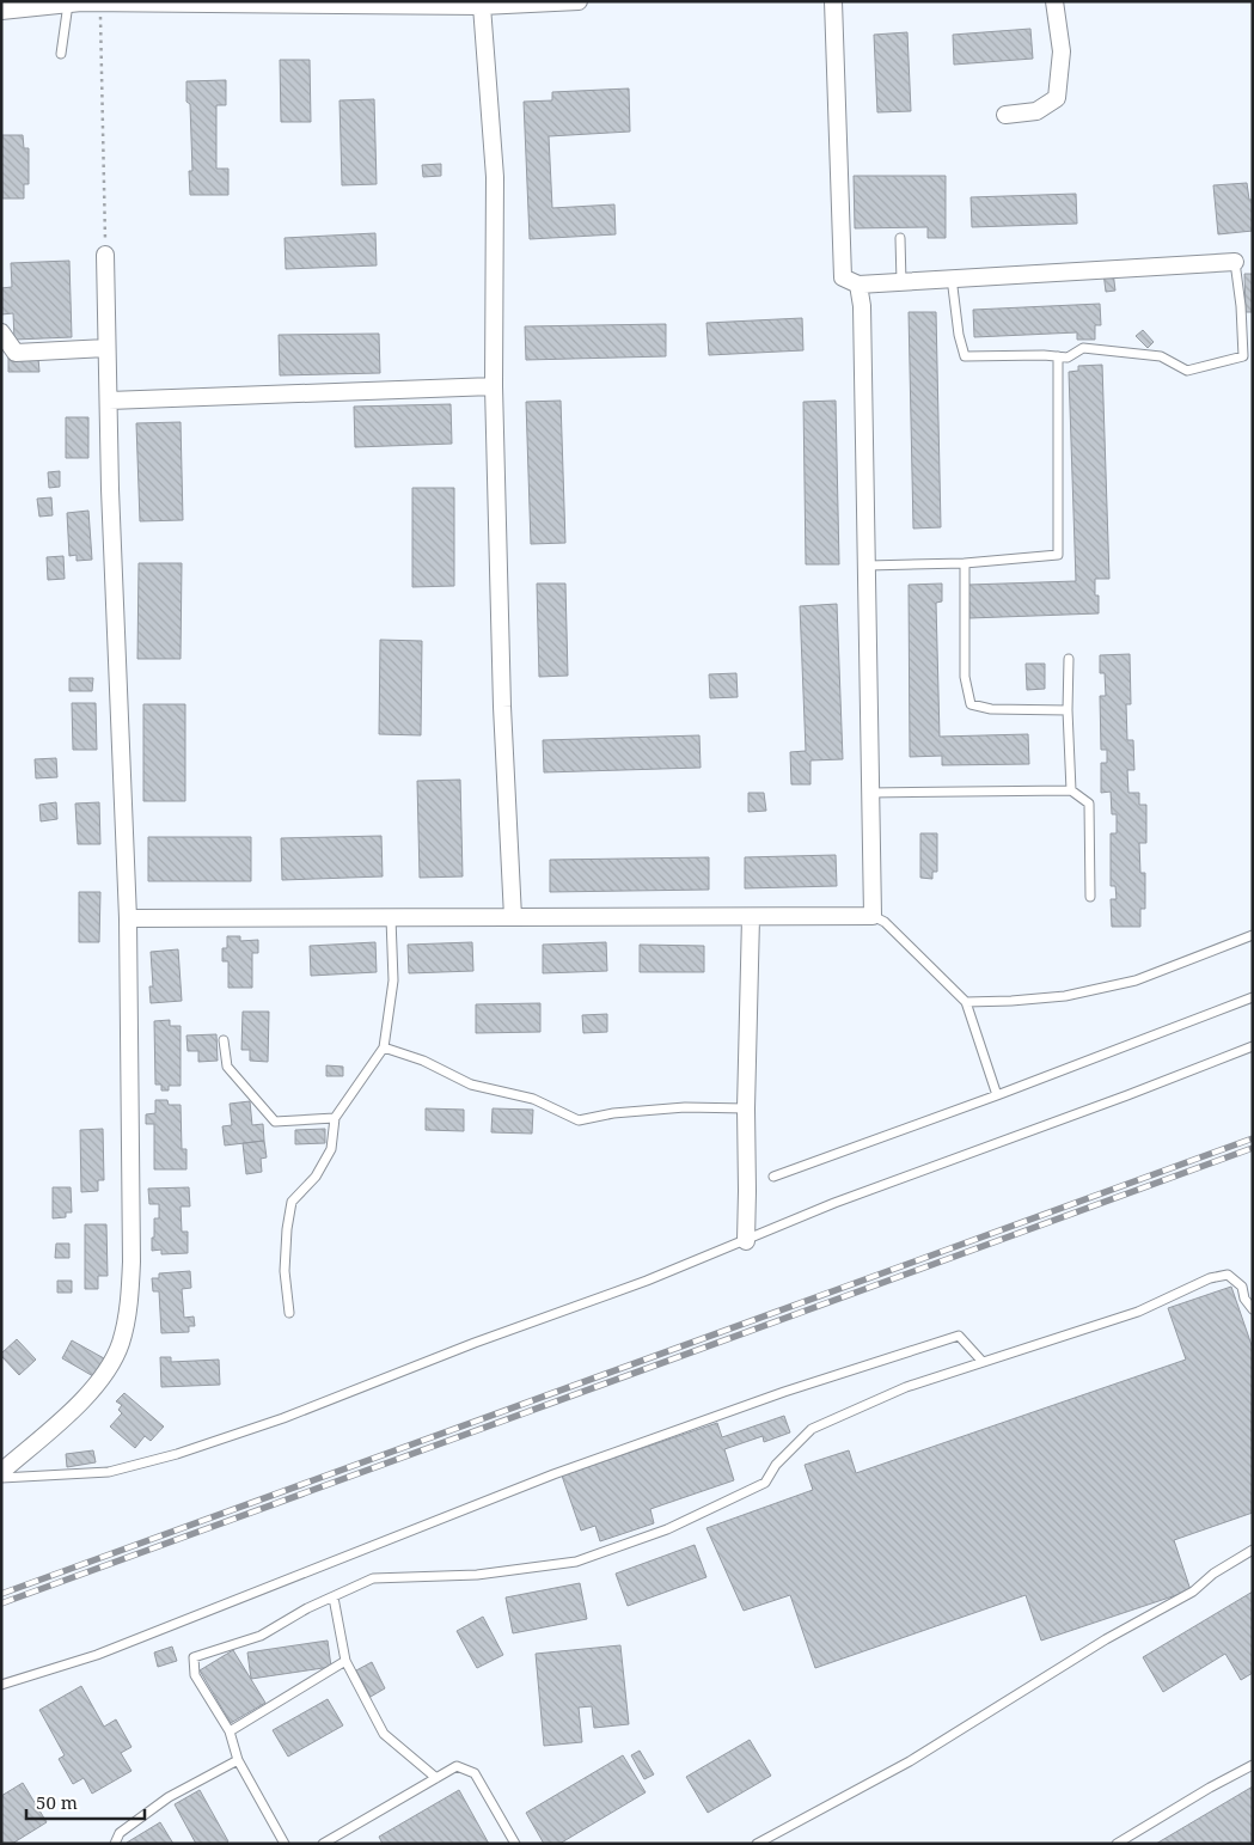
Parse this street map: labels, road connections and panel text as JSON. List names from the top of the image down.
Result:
{
  "scale_bar": "50 m"
}
